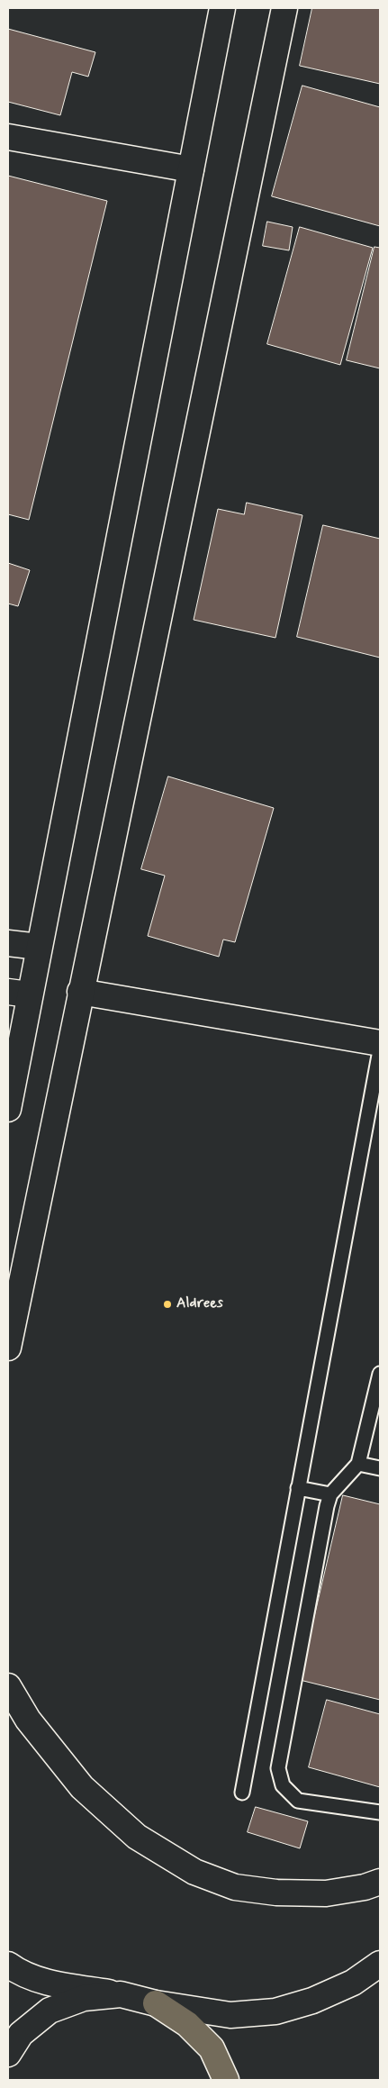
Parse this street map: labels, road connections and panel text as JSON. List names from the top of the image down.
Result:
{
  "places": ["Aldrees"]
}
